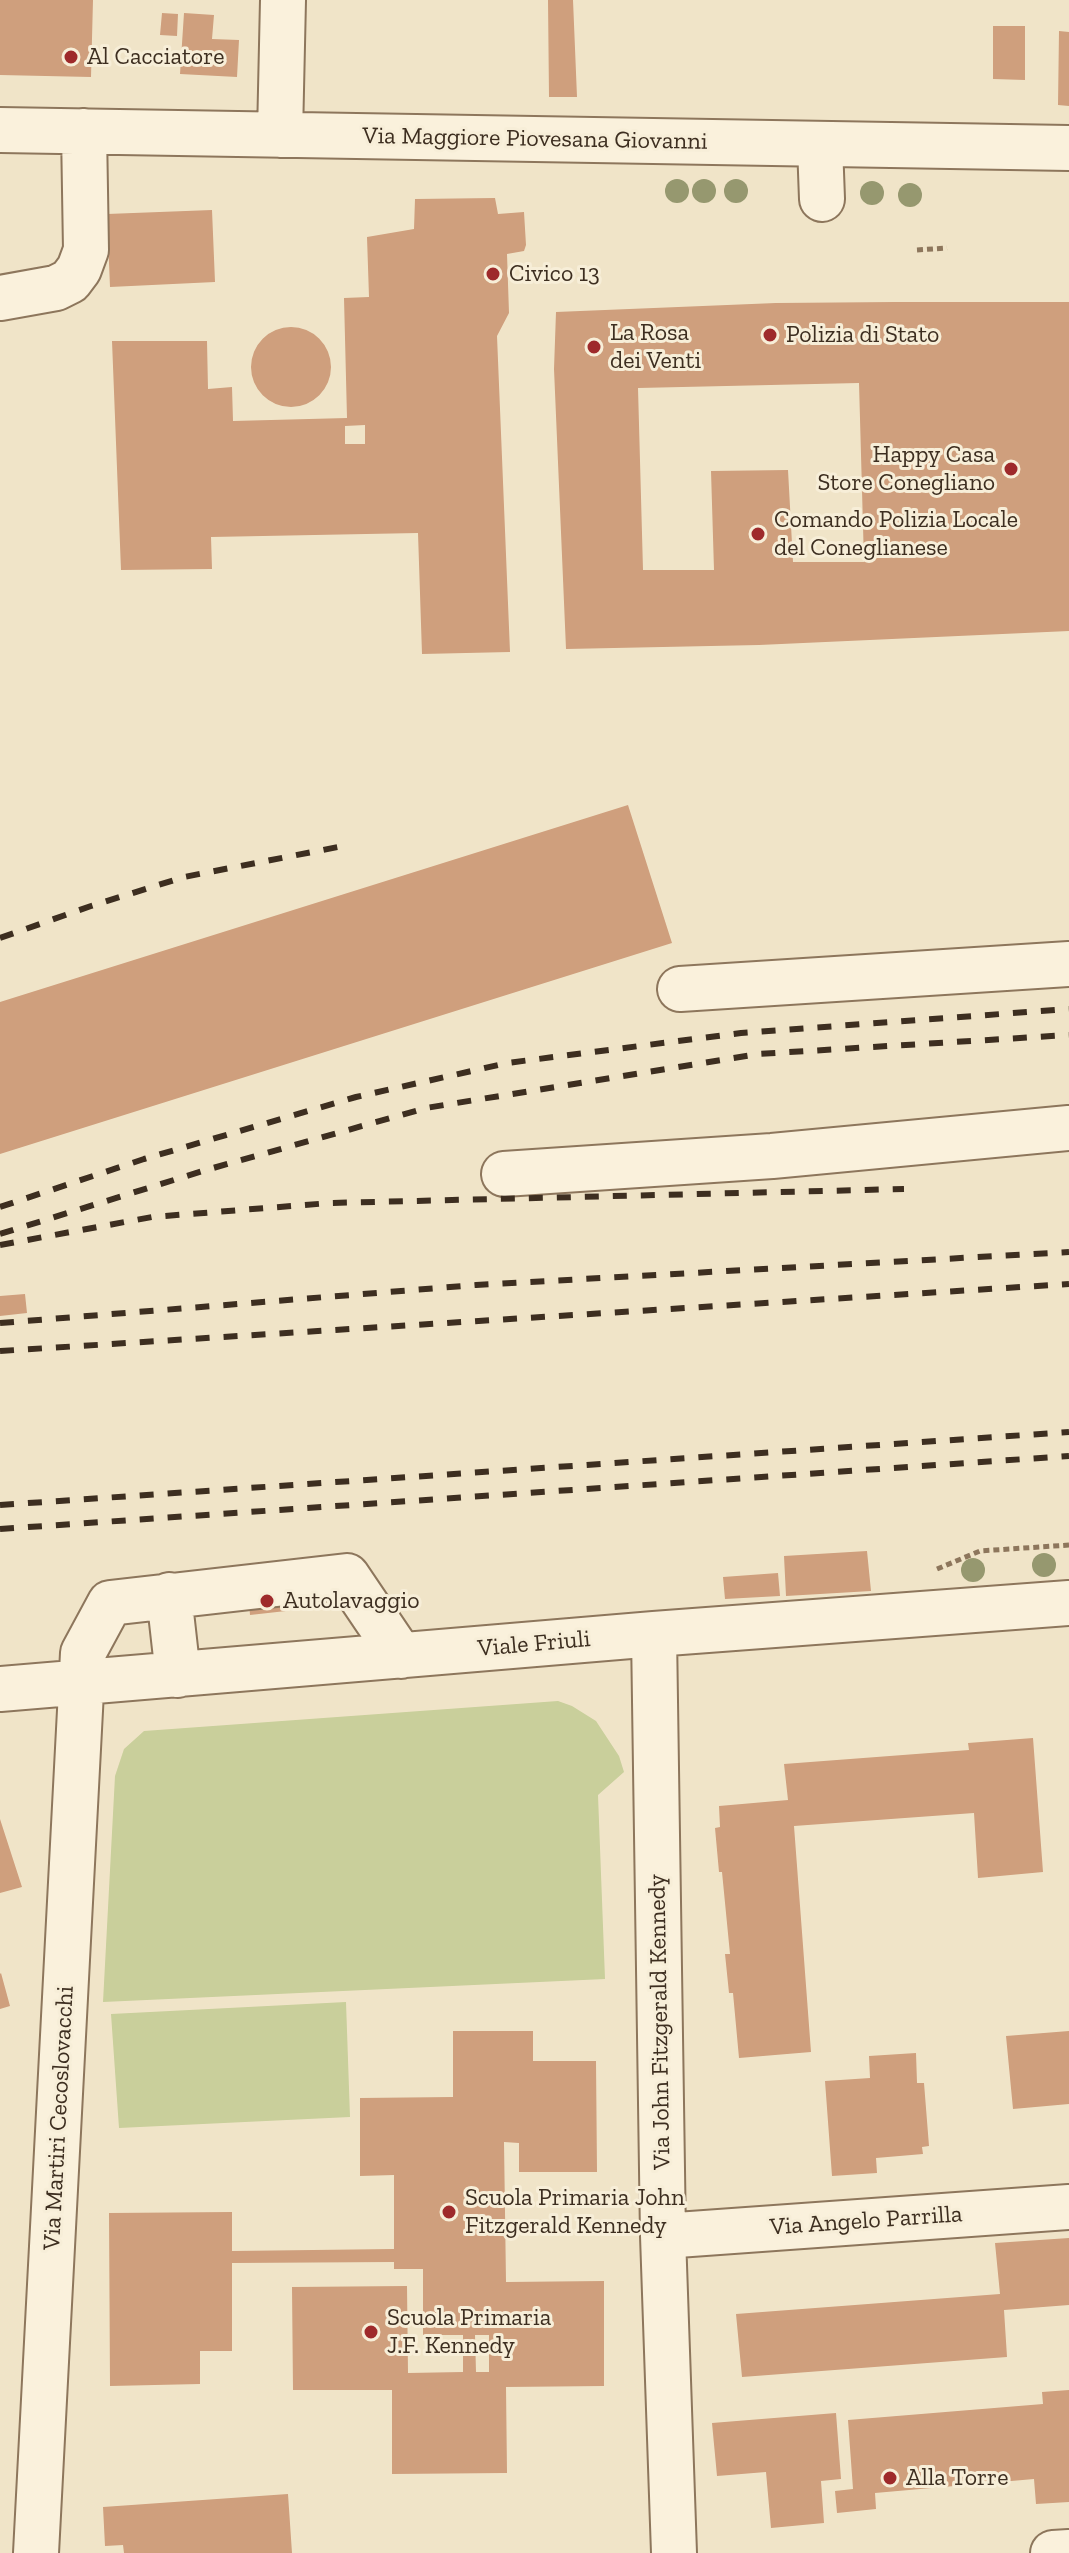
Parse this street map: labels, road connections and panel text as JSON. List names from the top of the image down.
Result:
{
  "streets": {
    "street": [
      "Via Maggiore Piovesana Giovanni",
      "Viale Friuli",
      "Via John Fitzgerald Kennedy",
      "Via Martiri Cecoslovacchi",
      "Via Angelo Parrilla"
    ]
  },
  "crossings": [
    ["Viale Friuli", "Via John Fitzgerald Kennedy"],
    ["Viale Friuli", "Via Martiri Cecoslovacchi"],
    ["Via John Fitzgerald Kennedy", "Via Angelo Parrilla"]
  ],
  "places": [
    "Al Cacciatore",
    "Civico 13",
    "Polizia di Stato",
    "La Rosa dei Venti",
    "Happy Casa Store Conegliano",
    "Comando Polizia Locale del Coneglianese",
    "Autolavaggio",
    "Scuola Primaria John Fitzgerald Kennedy",
    "Scuola Primaria J.F. Kennedy",
    "Alla Torre"
  ]
}
